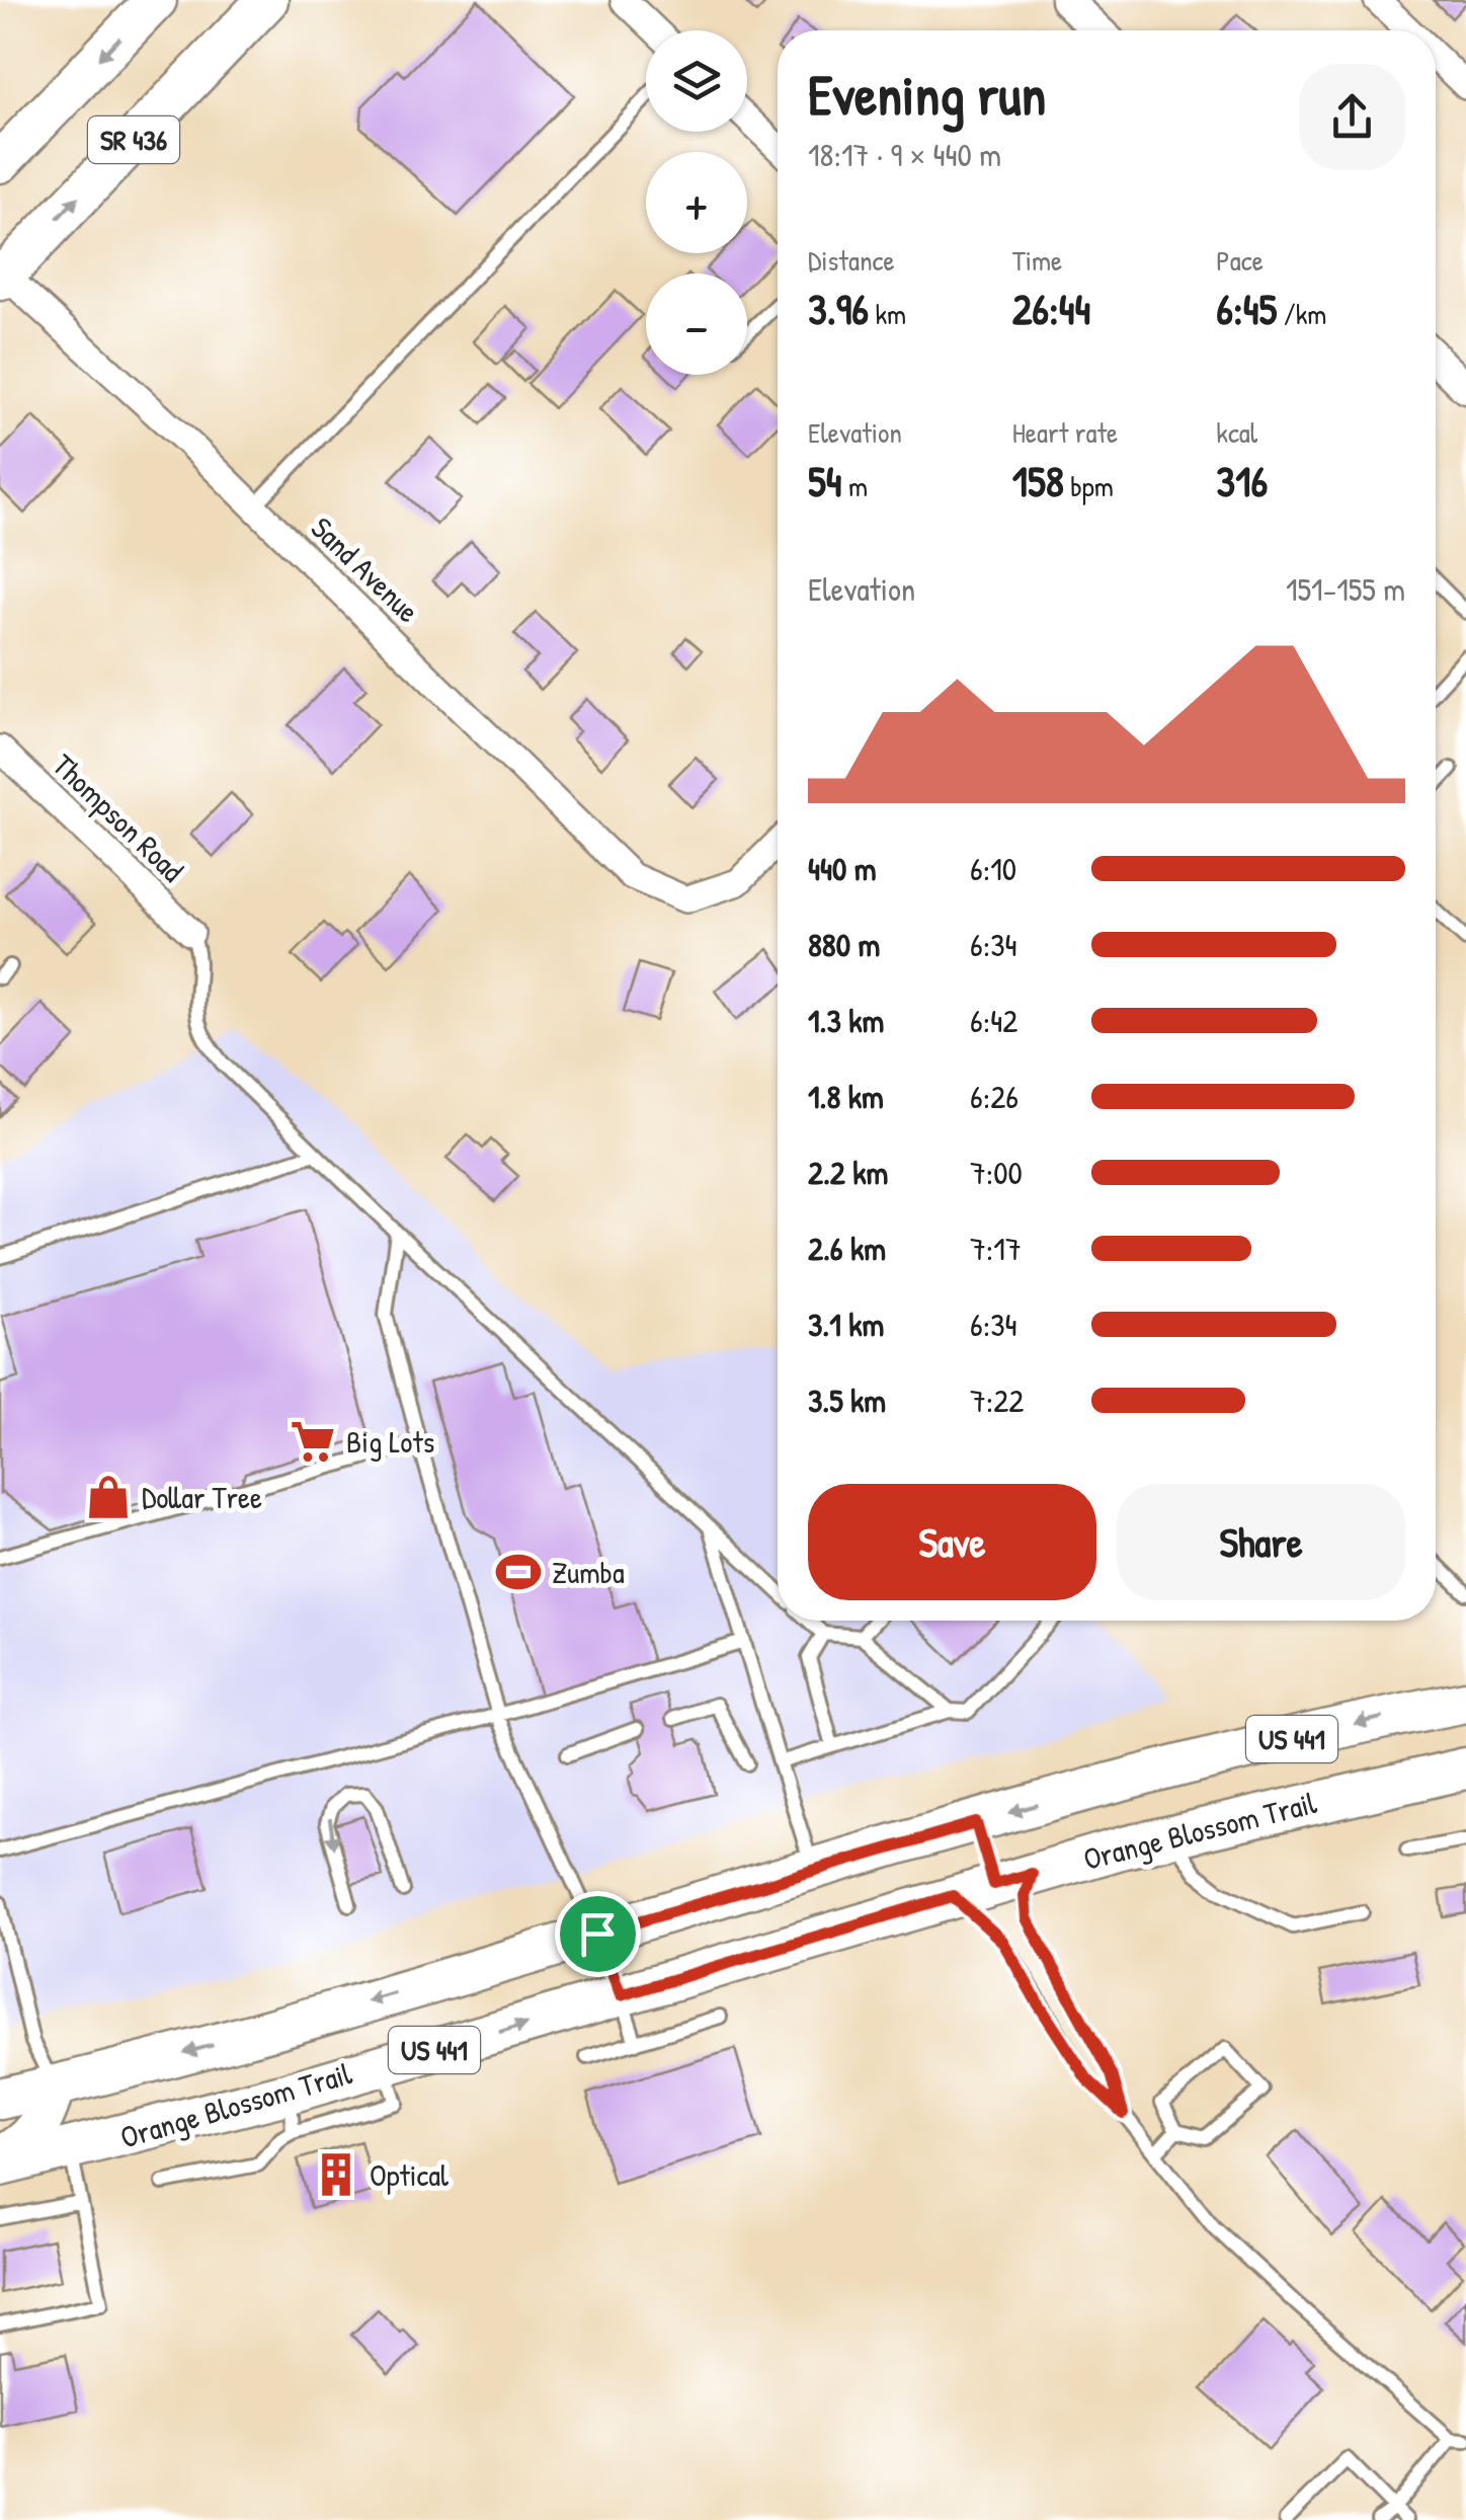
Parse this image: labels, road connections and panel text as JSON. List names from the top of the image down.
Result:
{
  "streets": {
    "main road": ["SR 436", "US 441", "Orange Blossom Trail"],
    "street": ["Sand Avenue", "Thompson Road"]
  },
  "crossings": [
    ["SR 436", "Sand Avenue"]
  ],
  "places": {
    "supermarket": ["Big Lots"],
    "shop": ["Dollar Tree"],
    "sports": ["Zumba"],
    "building": ["Optical"]
  },
  "page": {
    "map_buttons": ["+", "−"],
    "heading": ["Evening run", "18:17 · 9 × 440 m"],
    "stats": [
      ["Distance", "3.96 km"],
      ["Time", "26:44"],
      ["Pace", "6:45 /km"],
      ["Elevation", "54 m"],
      ["Heart rate", "158 bpm"],
      ["kcal", "316"]
    ],
    "chart": ["Elevation", "151–155 m"],
    "list": [
      {
        "name": "440 m",
        "note": "6:10"
      },
      {
        "name": "880 m",
        "note": "6:34"
      },
      {
        "name": "1.3 km",
        "note": "6:42"
      },
      {
        "name": "1.8 km",
        "note": "6:26"
      },
      {
        "name": "2.2 km",
        "note": "7:00"
      },
      {
        "name": "2.6 km",
        "note": "7:17"
      },
      {
        "name": "3.1 km",
        "note": "6:34"
      },
      {
        "name": "3.5 km",
        "note": "7:22"
      }
    ],
    "buttons": ["Save", "Share"]
  }
}
